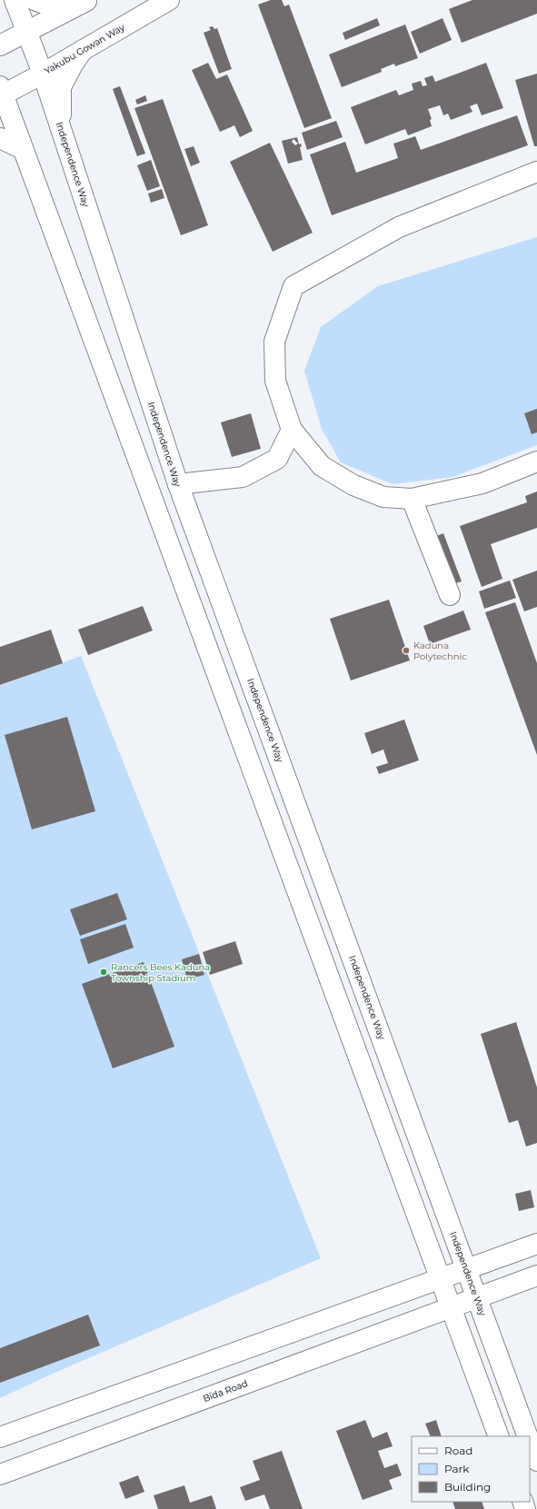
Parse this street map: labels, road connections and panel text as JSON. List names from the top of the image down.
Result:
{
  "streets": {
    "main road": ["Yakubu Gowan Way", "Independence Way", "Bida Road"]
  },
  "crossings": [
    ["Yakubu Gowan Way", "Independence Way"],
    ["Independence Way", "Bida Road"]
  ],
  "places": ["Kaduna Polytechnic", "Rancers Bees Kaduna Township Stadium"],
  "legend": ["Road", "Park", "Building"]
}
